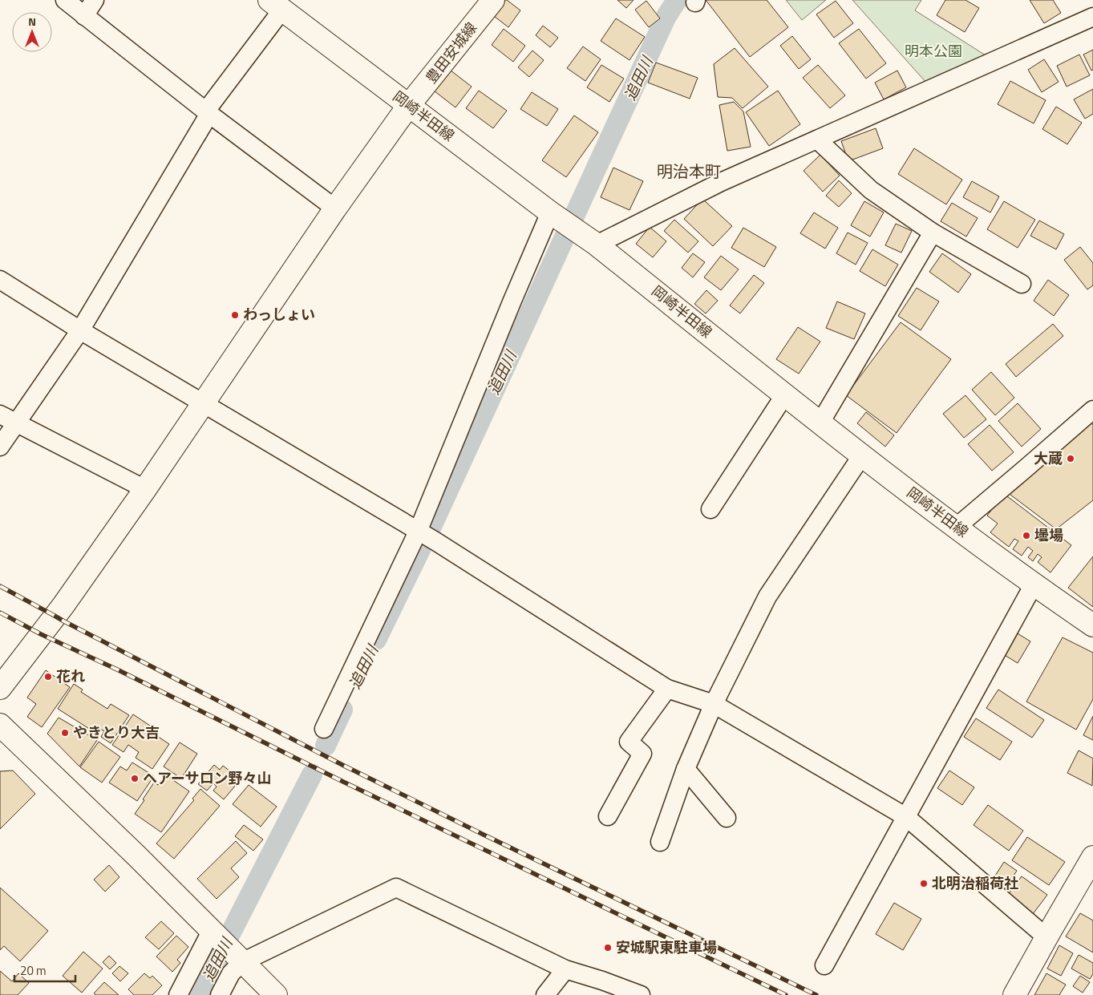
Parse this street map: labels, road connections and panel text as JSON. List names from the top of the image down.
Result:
{
  "streets": {
    "street": ["豊田安城線", "岡崎半田線"]
  },
  "crossings": [
    ["豊田安城線", "岡崎半田線"]
  ],
  "districts": ["明治本町"],
  "water": ["追田川"],
  "parks": ["明本公園"],
  "places": [
    "わっしょい",
    "大蔵",
    "壜場",
    "花れ",
    "やきとり大吉",
    "ヘアーサロン野々山",
    "北明治稲荷社",
    "安城駅東駐車場"
  ],
  "scale_bar": "20 m",
  "north": "top"
}
